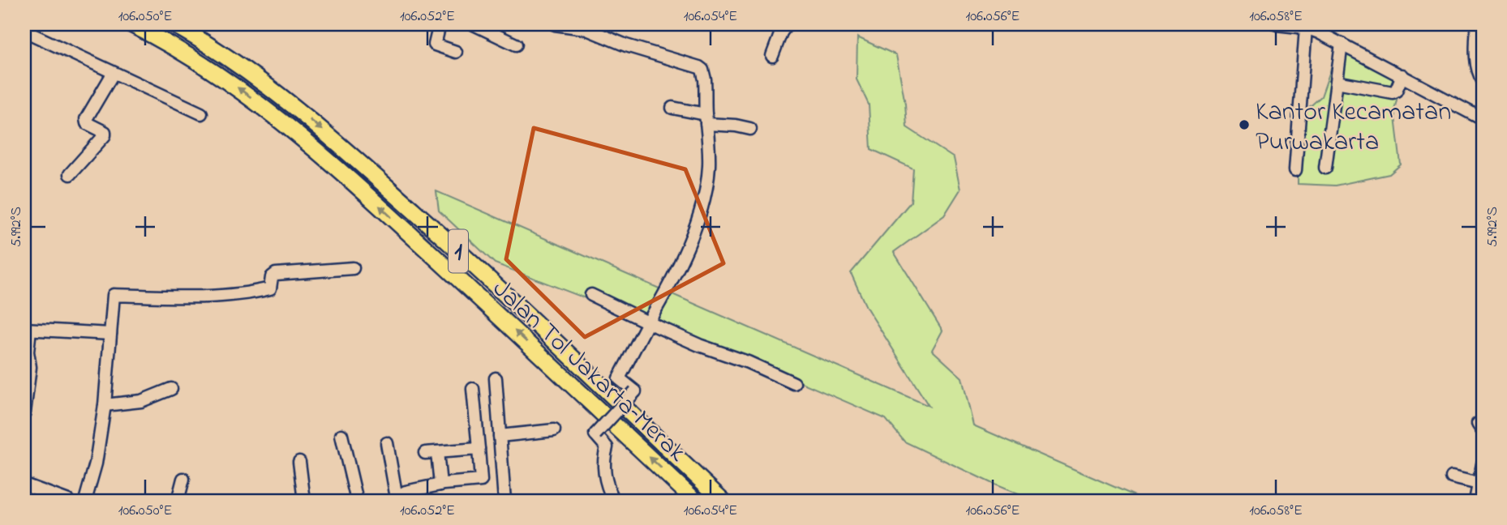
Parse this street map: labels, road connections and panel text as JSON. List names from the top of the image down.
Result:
{
  "streets": {
    "highway": ["1", "Jalan Tol Jakarta–Merak"]
  },
  "places": ["Kantor Kecamatan Purwakarta"],
  "coordinates": [
    "106.050°E",
    "106.052°E",
    "106.054°E",
    "106.056°E",
    "106.058°E",
    "5.992°S"
  ]
}
